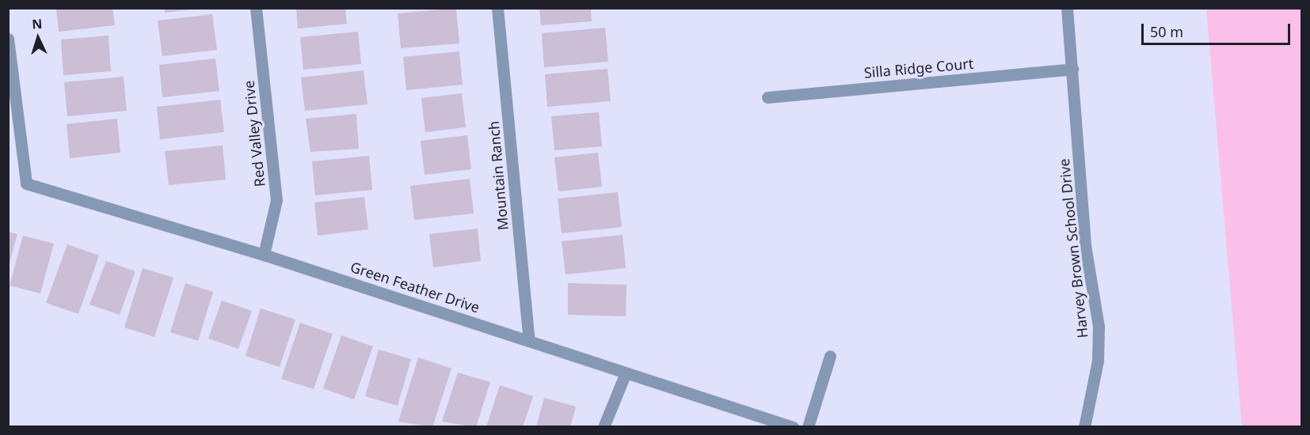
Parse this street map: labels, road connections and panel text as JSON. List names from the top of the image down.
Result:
{
  "streets": {
    "street": [
      "Silla Ridge Court",
      "Red Valley Drive",
      "Mountain Ranch",
      "Harvey Brown School Drive",
      "Green Feather Drive"
    ]
  },
  "crossings": [
    ["Silla Ridge Court", "Harvey Brown School Drive"],
    ["Red Valley Drive", "Green Feather Drive"],
    ["Mountain Ranch", "Green Feather Drive"]
  ],
  "scale_bar": "50 m",
  "north": "top"
}
